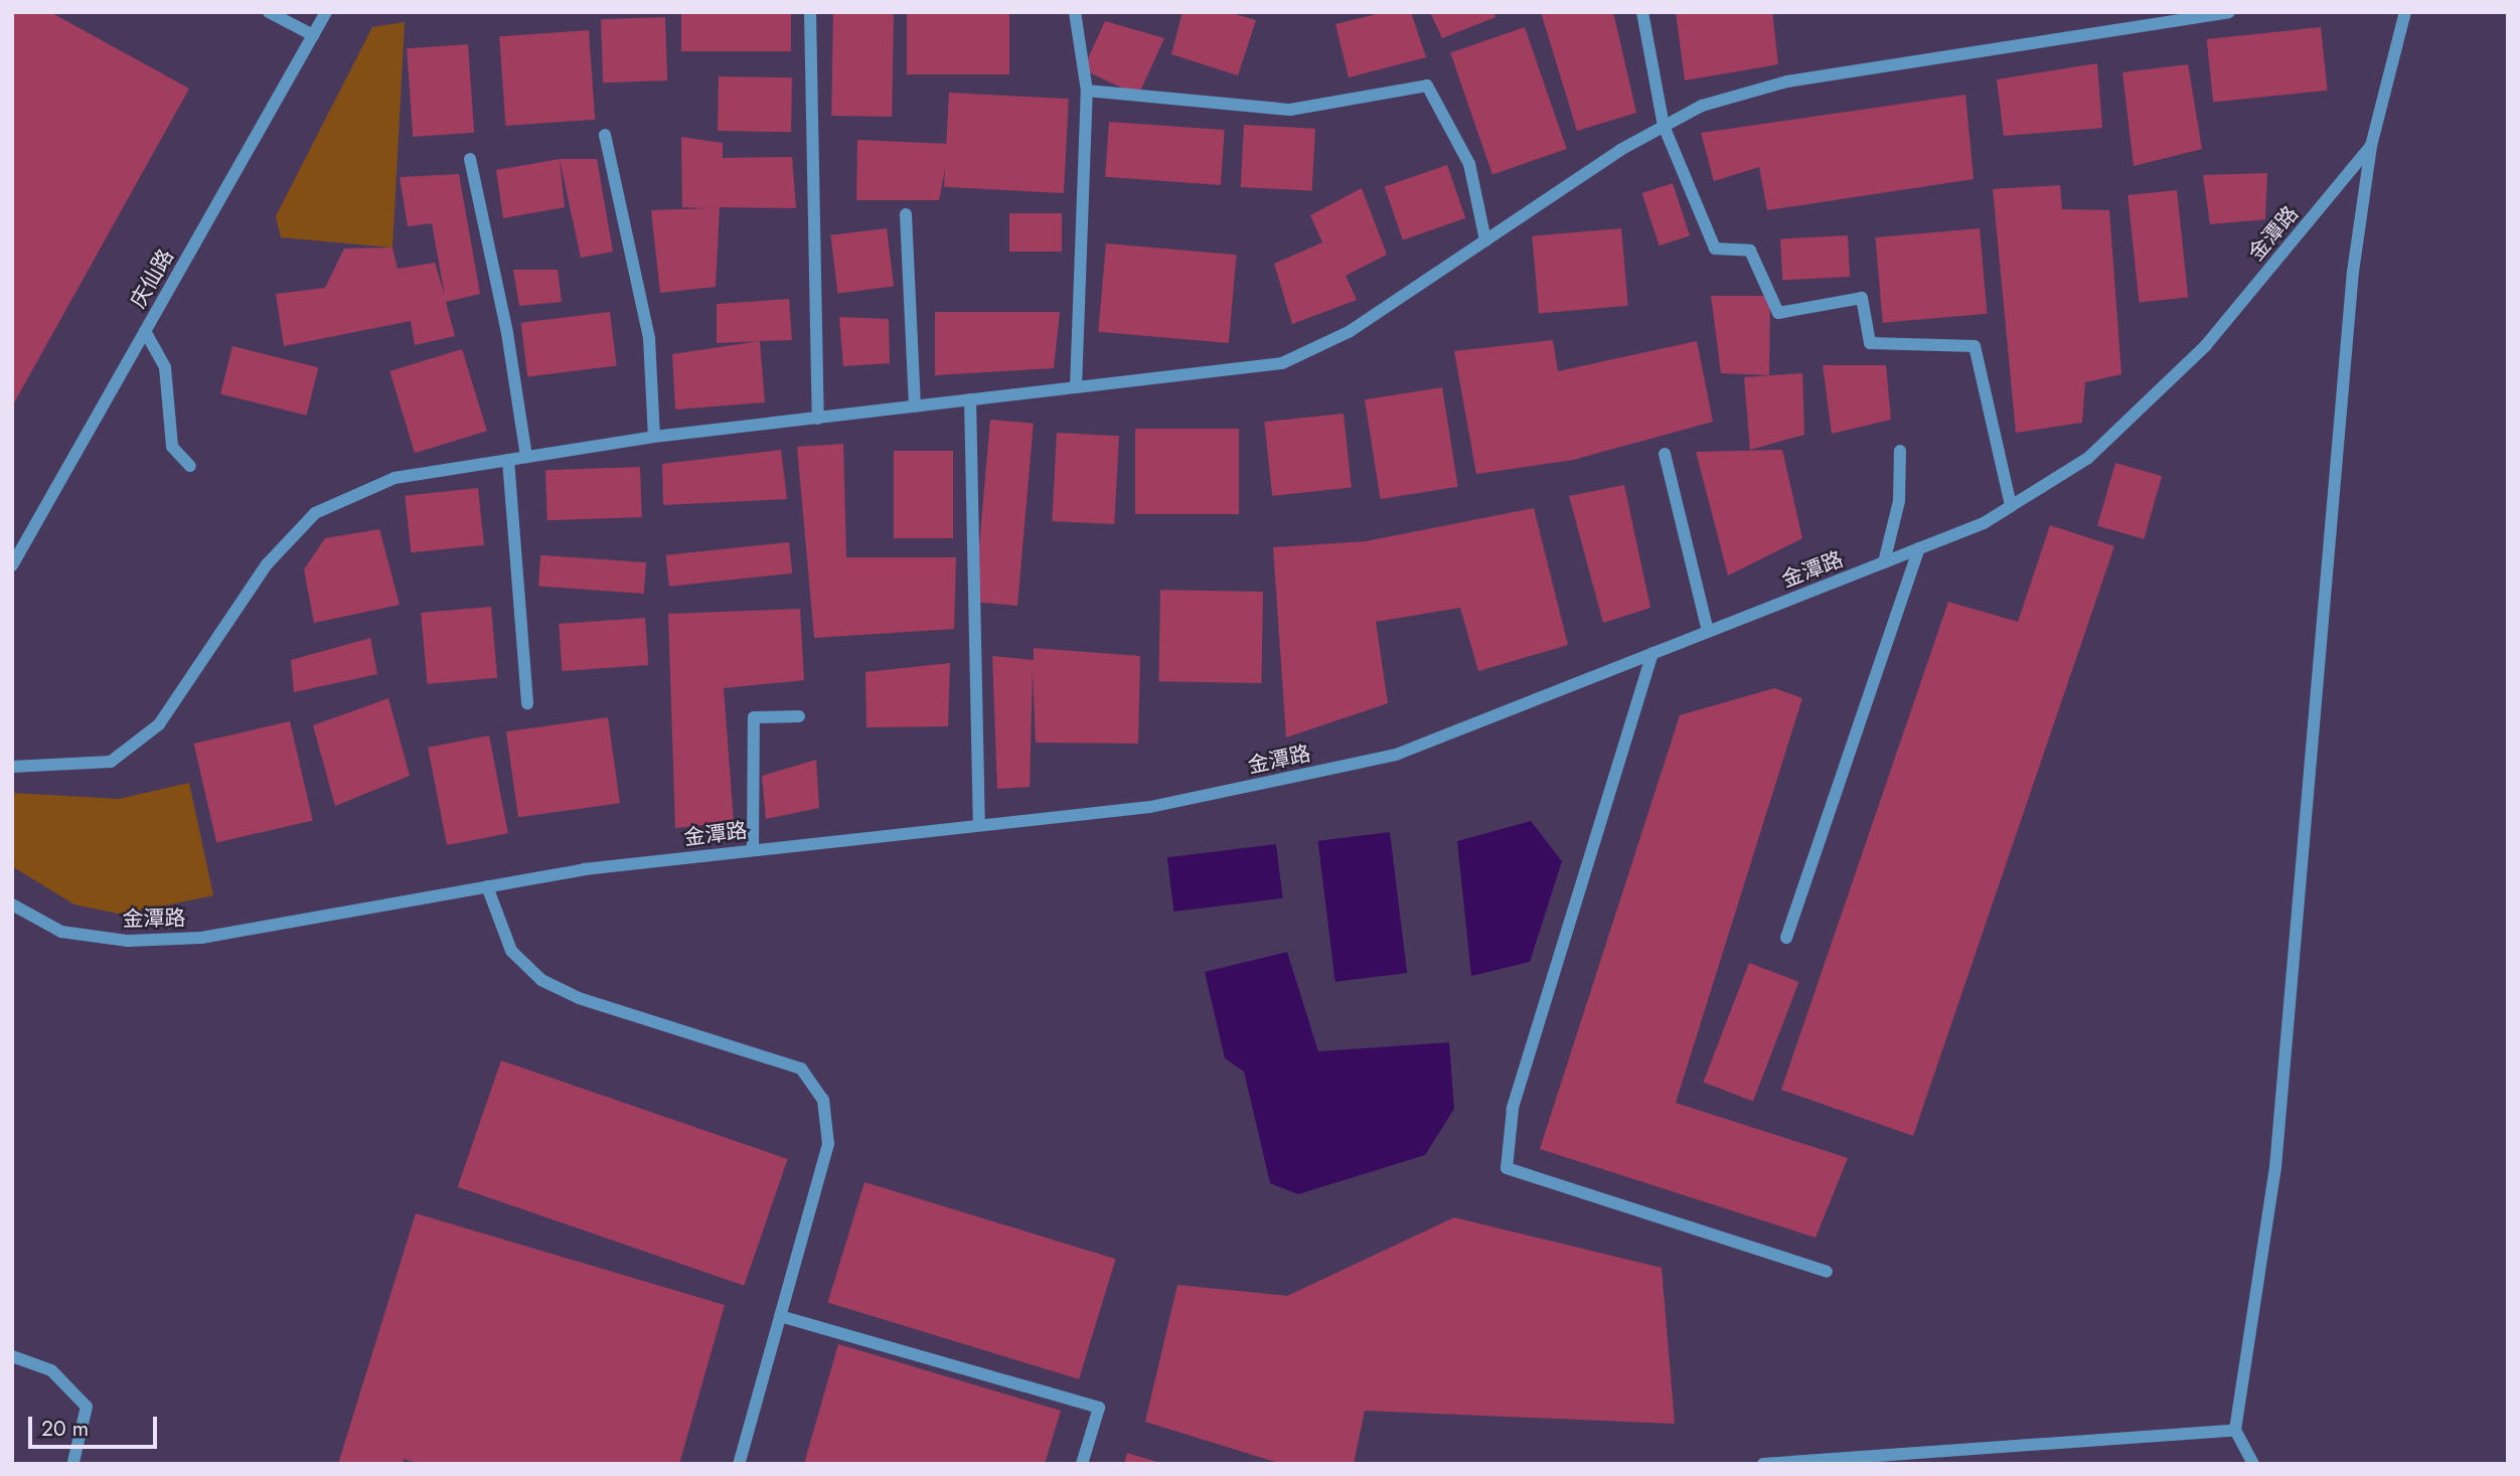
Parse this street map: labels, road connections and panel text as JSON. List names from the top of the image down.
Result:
{
  "streets": {
    "street": ["金潭路", "庆仙路"]
  },
  "scale_bar": "20 m"
}
